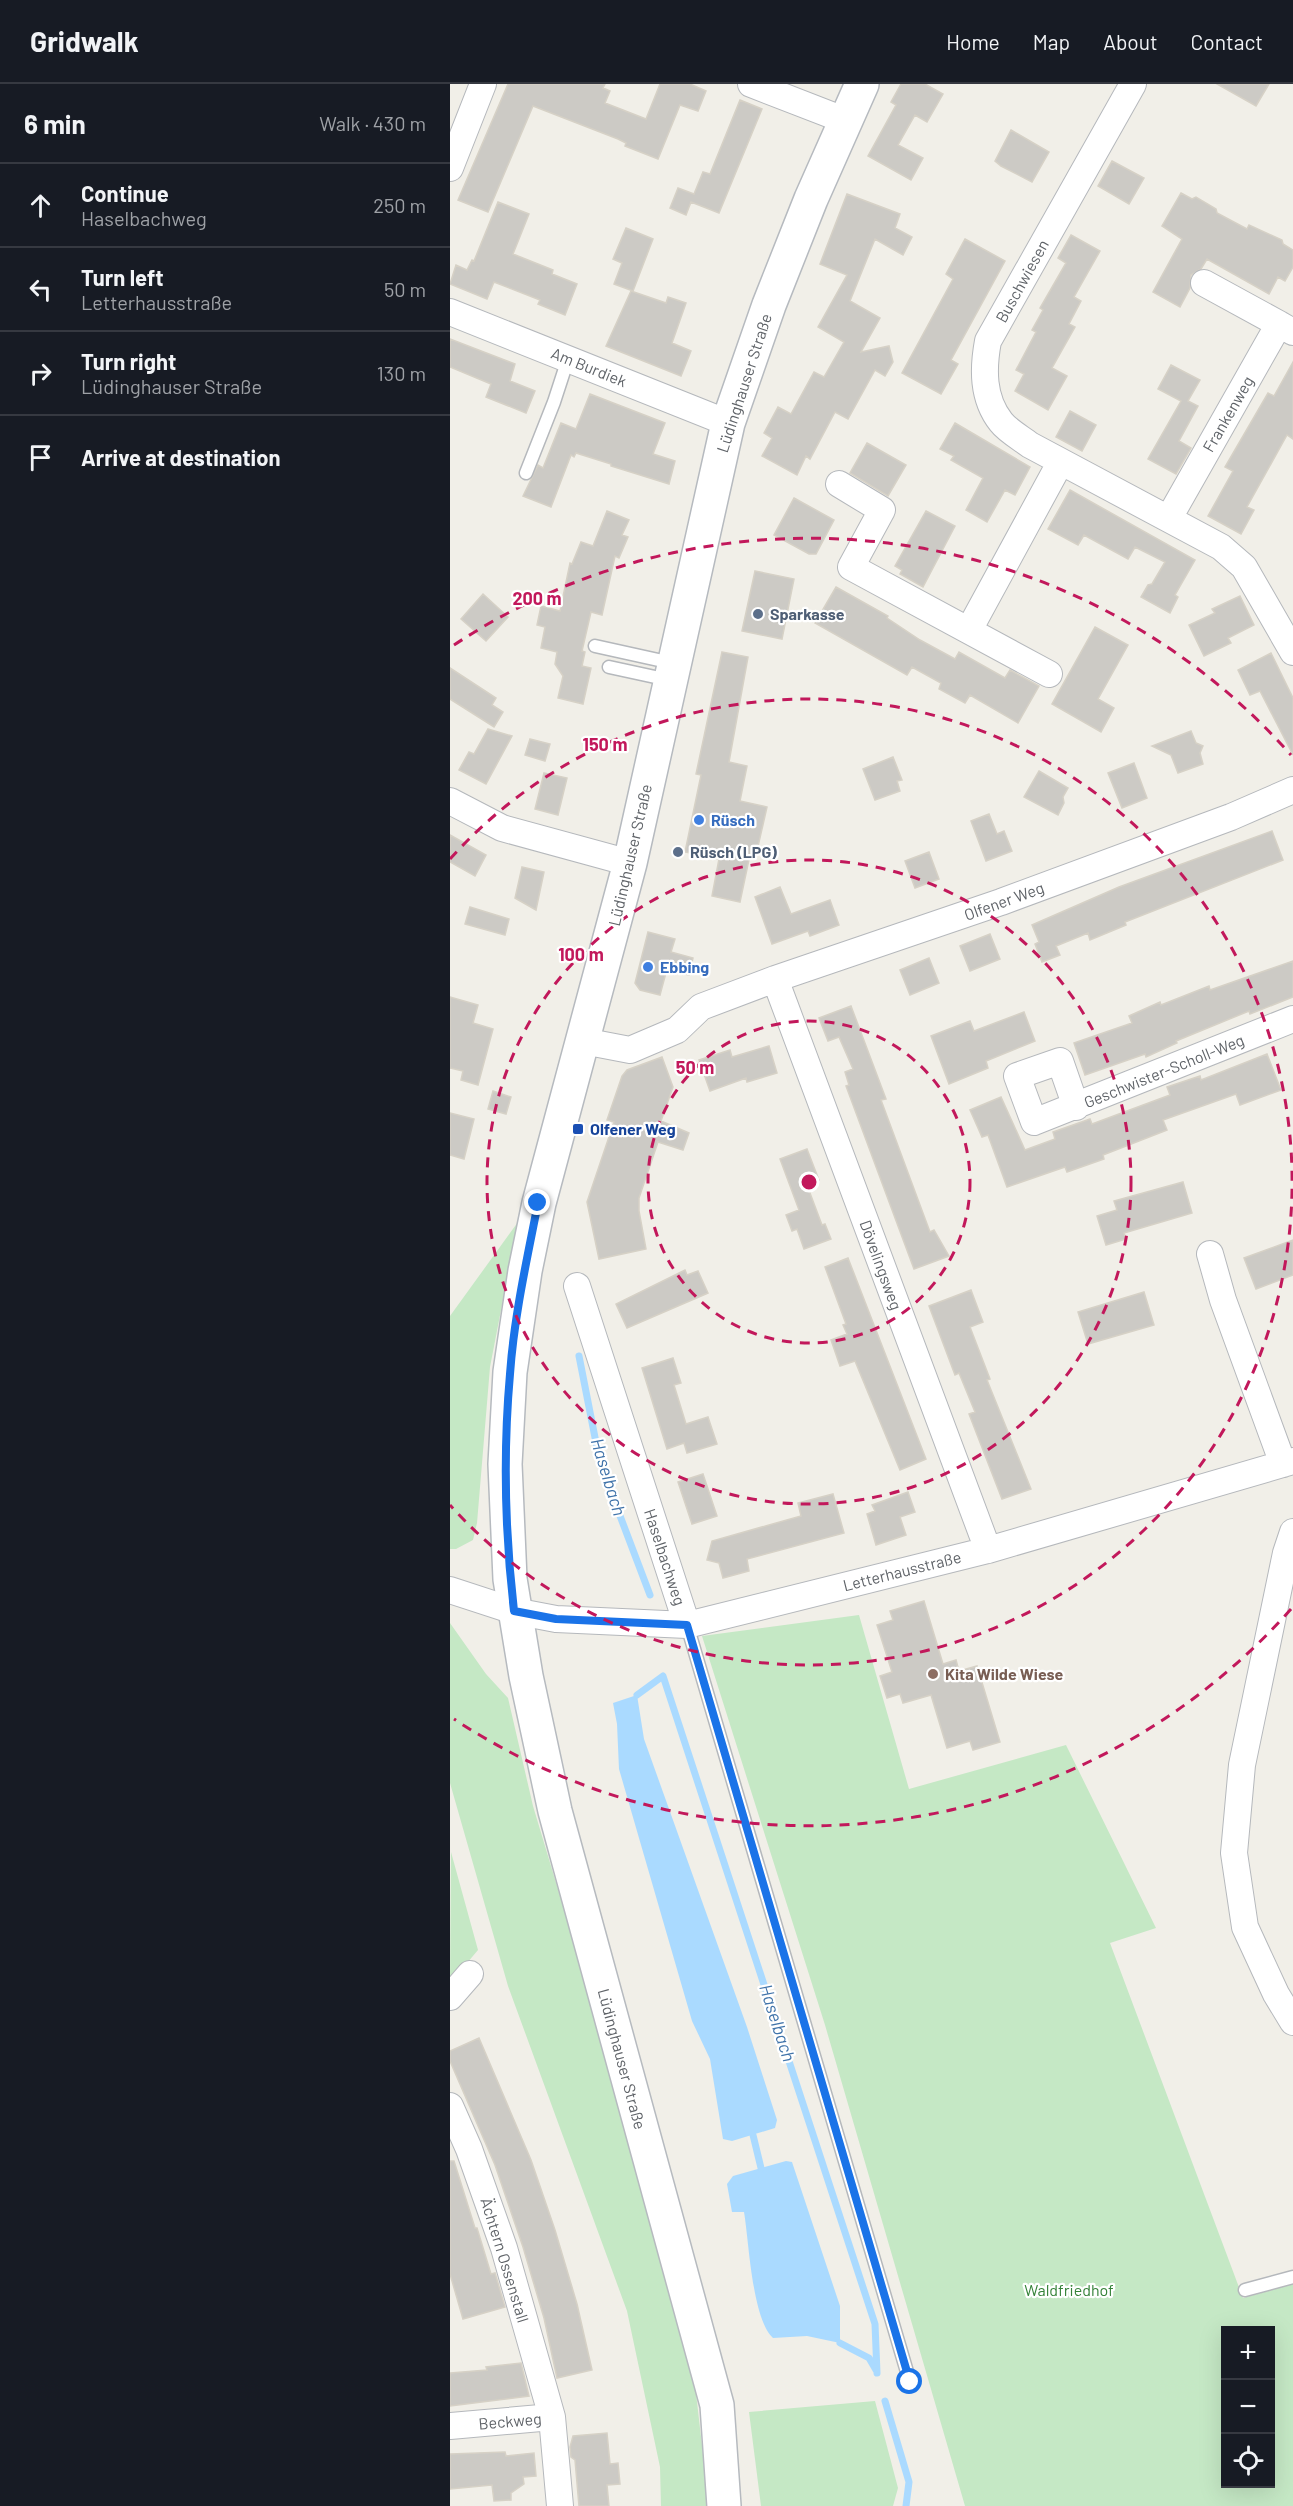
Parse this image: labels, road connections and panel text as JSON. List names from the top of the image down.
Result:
{
  "streets": {
    "street": [
      "Buschwiesen",
      "Am Burdiek",
      "Lüdinghauser Straße",
      "Frankenweg",
      "Olfener Weg",
      "Geschwister-Scholl-Weg",
      "Dövelingsweg",
      "Haselbachweg",
      "Letterhausstraße",
      "Ächtern Ossenstall",
      "Beckweg"
    ]
  },
  "crossings": [
    ["Buschwiesen", "Frankenweg"],
    ["Am Burdiek", "Lüdinghauser Straße"],
    ["Lüdinghauser Straße", "Olfener Weg"],
    ["Lüdinghauser Straße", "Letterhausstraße"],
    ["Olfener Weg", "Dövelingsweg"],
    ["Dövelingsweg", "Letterhausstraße"],
    ["Haselbachweg", "Letterhausstraße"],
    ["Ächtern Ossenstall", "Beckweg"]
  ],
  "water": ["Haselbach"],
  "parks": ["Waldfriedhof"],
  "places": {
    "other": [
      "Sparkasse",
      "Rüsch",
      "Rüsch (LPG)",
      "Ebbing",
      "Kita Wilde Wiese"
    ],
    "transit": ["Olfener Weg"]
  },
  "page": {
    "header": "Gridwalk",
    "nav": [
      "Home",
      "Map",
      "About",
      "Contact"
    ],
    "heading": ["6 min", "Walk · 430 m"],
    "list": [
      ["Continue", "Haselbachweg", "250 m"],
      ["Turn left", "Letterhausstraße", "50 m"],
      ["Turn right", "Lüdinghauser Straße", "130 m"],
      "Arrive at destination"
    ],
    "map_buttons": ["+", "−"]
  },
  "rings": [
    "200 m",
    "150 m",
    "100 m",
    "50 m"
  ]
}
